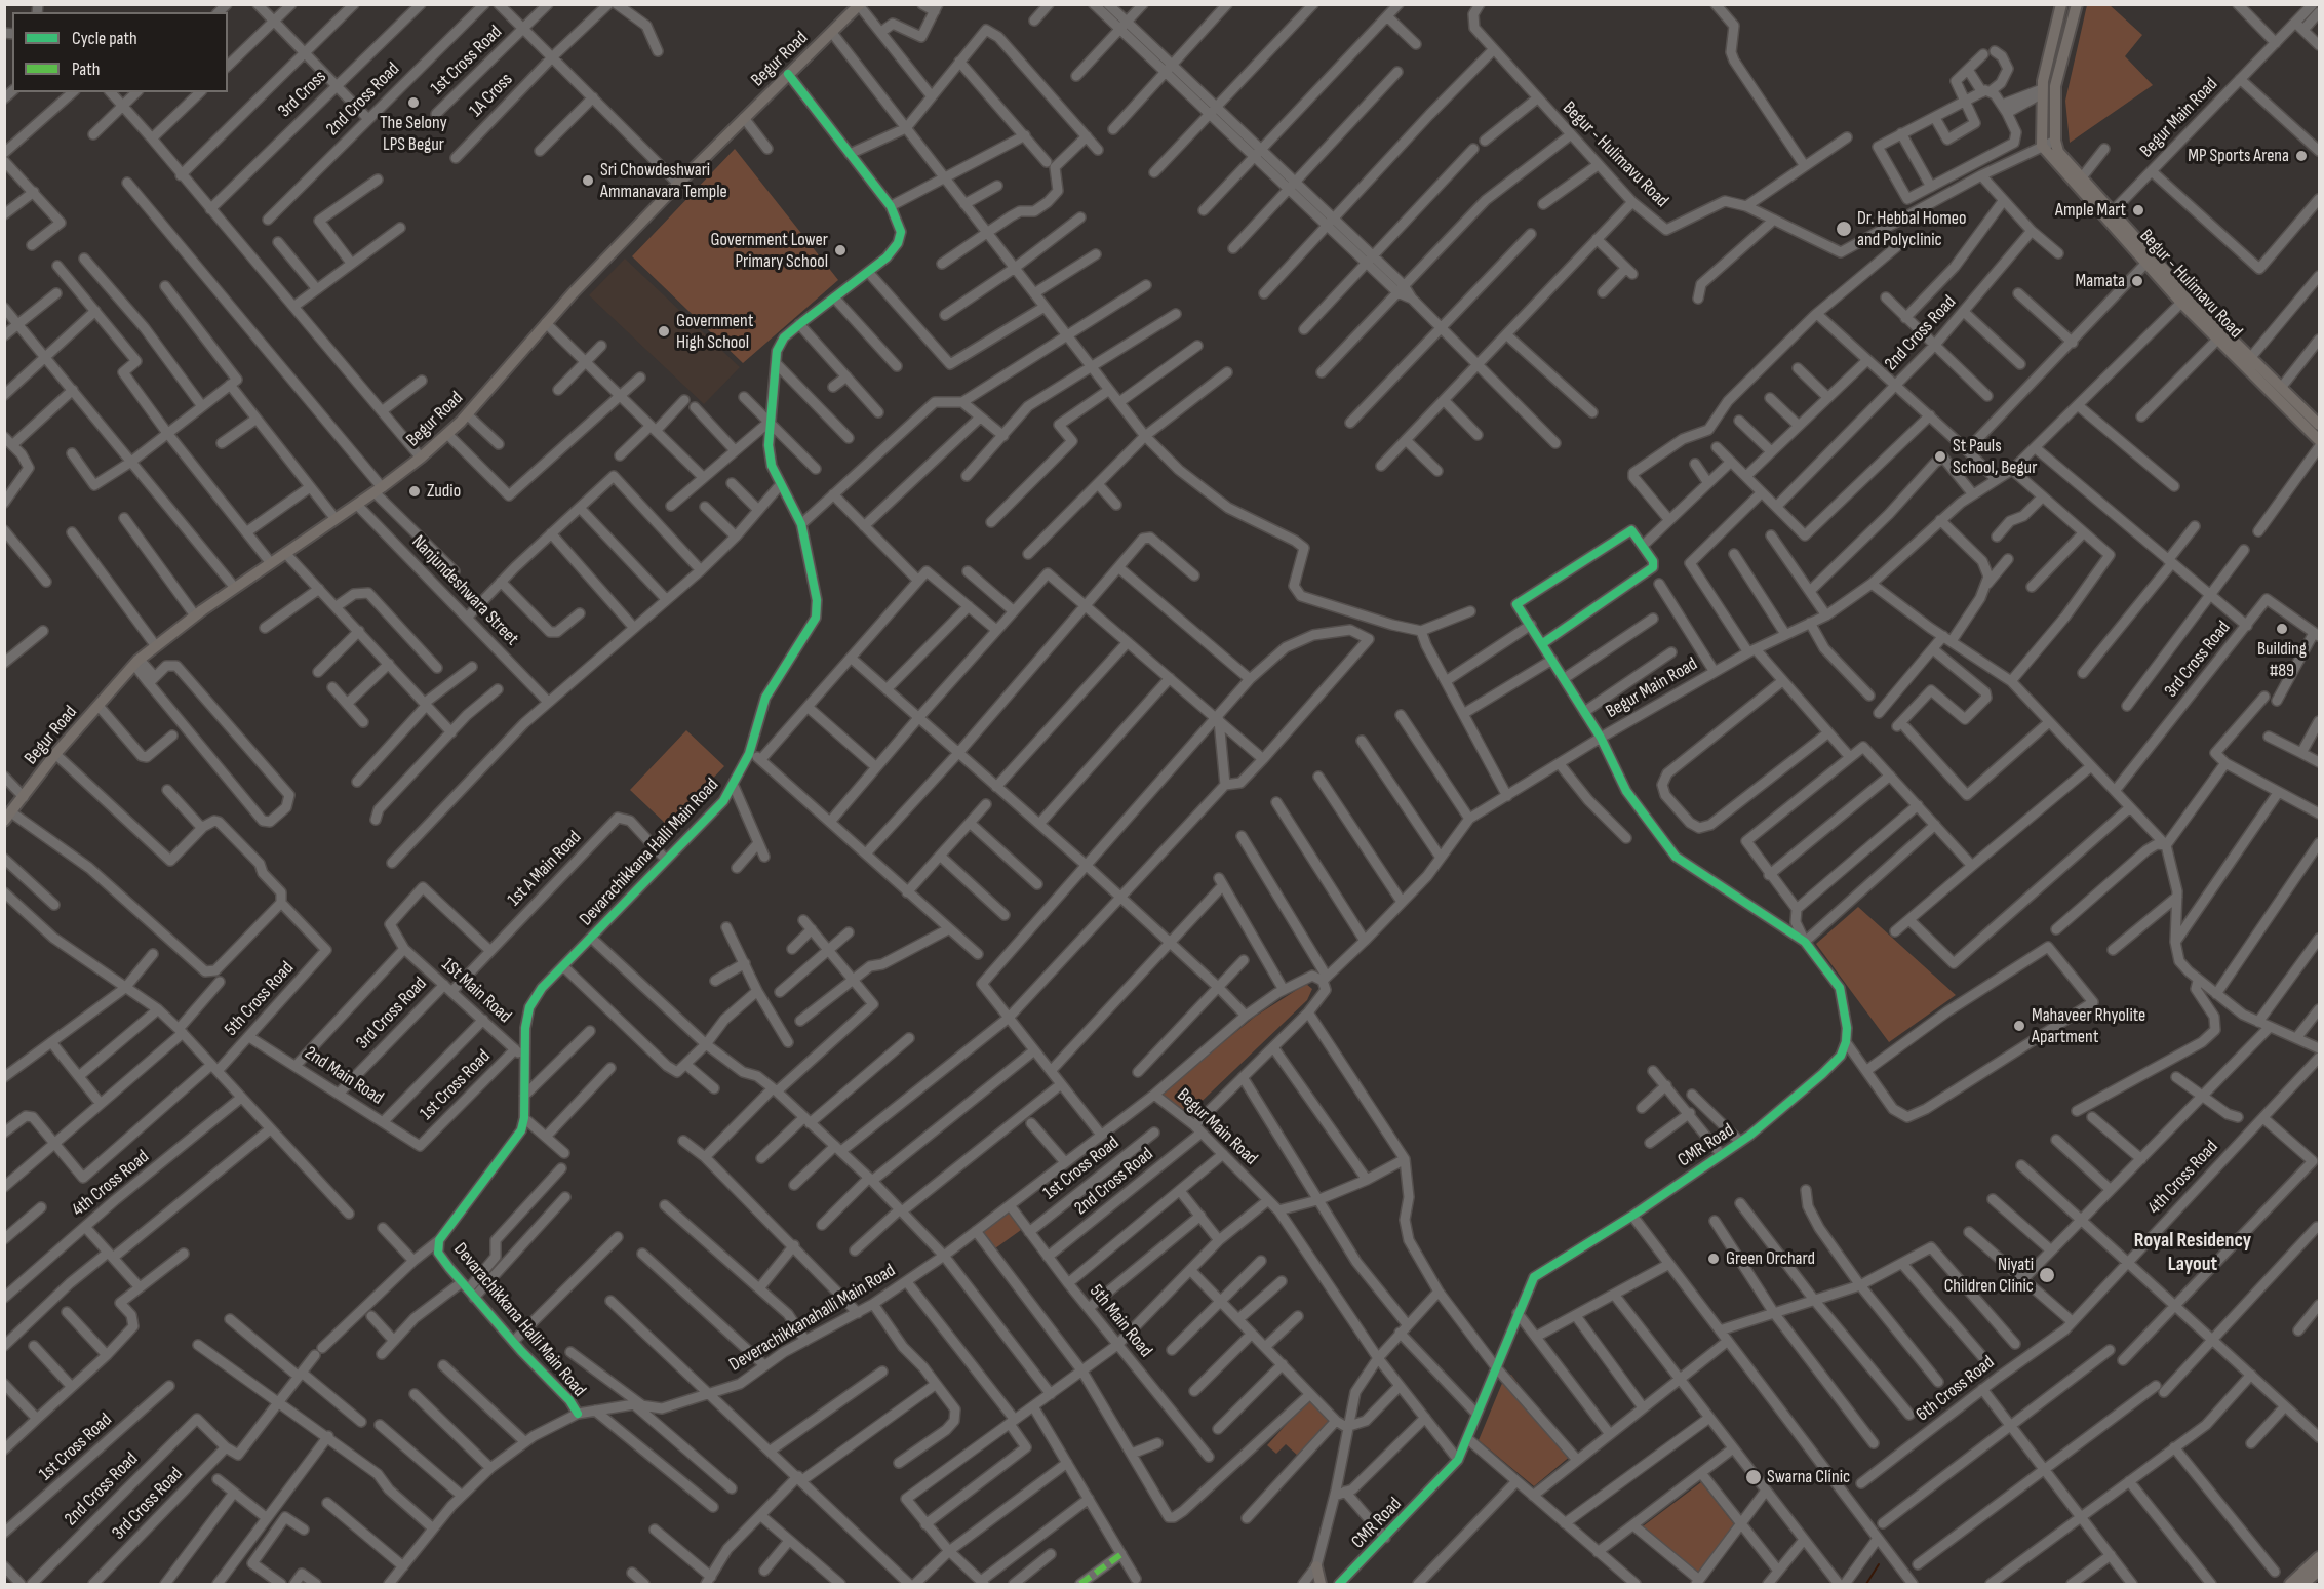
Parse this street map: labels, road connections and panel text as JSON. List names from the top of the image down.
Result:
{
  "streets": {
    "main road": ["Begur Road", "Begur - Hulimavu Road"],
    "street": [
      "1st Cross Road",
      "3rd Cross",
      "1A Cross",
      "2nd Cross Road",
      "Begur Main Road",
      "Nanjundeshwara Street",
      "3rd Cross Road",
      "Devarachikkana Halli Main Road",
      "1st A Main Road",
      "1St Main Road",
      "5th Cross Road",
      "2nd Main Road",
      "CMR Road",
      "4th Cross Road",
      "Deverachikkanahalli Main Road",
      "5th Main Road",
      "6th Cross Road"
    ]
  },
  "crossings": [
    ["Begur Road", "Nanjundeshwara Street"],
    ["Begur Road", "Devarachikkana Halli Main Road"],
    ["1st Cross Road", "1St Main Road"],
    ["1st Cross Road", "2nd Main Road"],
    ["1st Cross Road", "5th Main Road"],
    ["2nd Cross Road", "Begur Main Road"],
    ["2nd Cross Road", "3rd Cross Road"],
    ["2nd Cross Road", "5th Main Road"],
    ["Begur Main Road", "Begur - Hulimavu Road"],
    ["Begur Main Road", "CMR Road"],
    ["Begur Main Road", "Deverachikkanahalli Main Road"],
    ["3rd Cross Road", "1St Main Road"],
    ["3rd Cross Road", "2nd Main Road"],
    ["Devarachikkana Halli Main Road", "1st A Main Road"],
    ["Devarachikkana Halli Main Road", "1St Main Road"],
    ["Devarachikkana Halli Main Road", "Deverachikkanahalli Main Road"],
    ["1st A Main Road", "1St Main Road"],
    ["5th Cross Road", "2nd Main Road"],
    ["4th Cross Road", "6th Cross Road"],
    ["Deverachikkanahalli Main Road", "5th Main Road"]
  ],
  "districts": ["Royal Residency Layout"],
  "places": [
    "The Selony LPS Begur",
    "MP Sports Arena",
    "Sri Chowdeshwari Ammanavara Temple",
    "Ample Mart",
    "Dr. Hebbal Homeo and Polyclinic",
    "Government Lower Primary School",
    "Mamata",
    "Government High School",
    "St Pauls School, Begur",
    "Zudio",
    "Building #89",
    "Mahaveer Rhyolite Apartment",
    "Green Orchard",
    "Niyati Children Clinic",
    "Swarna Clinic"
  ],
  "legend": ["Cycle path", "Path"]
}
